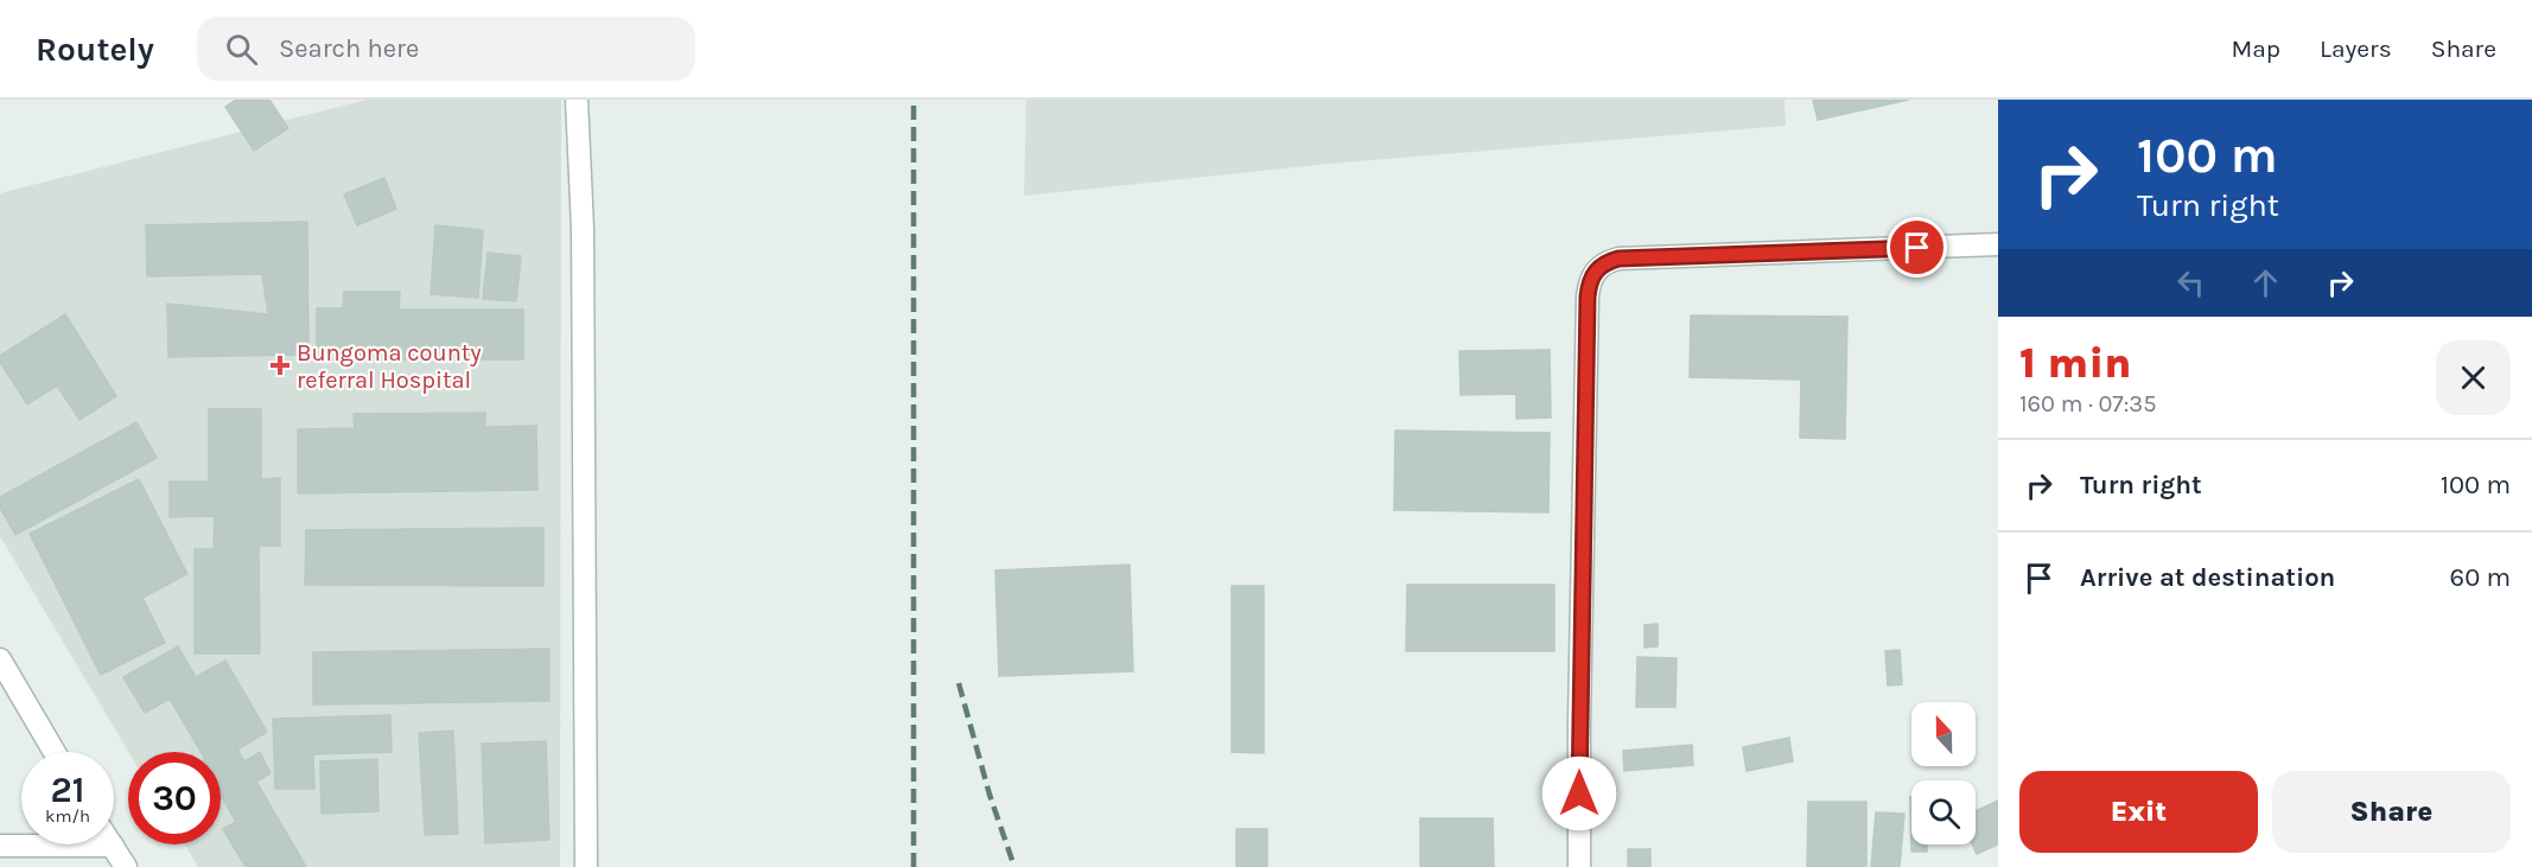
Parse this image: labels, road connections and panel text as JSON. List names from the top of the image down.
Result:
{
  "places": {
    "health": ["Bungoma county referral Hospital"]
  },
  "north": "top",
  "page": {
    "header": "Routely",
    "search": "Search here",
    "nav": ["Map", "Layers", "Share"],
    "turn": ["100 m", "Turn right"],
    "heading": ["1 min", "160 m · 07:35"],
    "list": [
      {
        "name": "Turn right",
        "value": "100 m"
      },
      {
        "name": "Arrive at destination",
        "value": "60 m"
      }
    ],
    "speed": "21 km/h",
    "limit": "30",
    "buttons": ["Exit", "Share"]
  }
}
